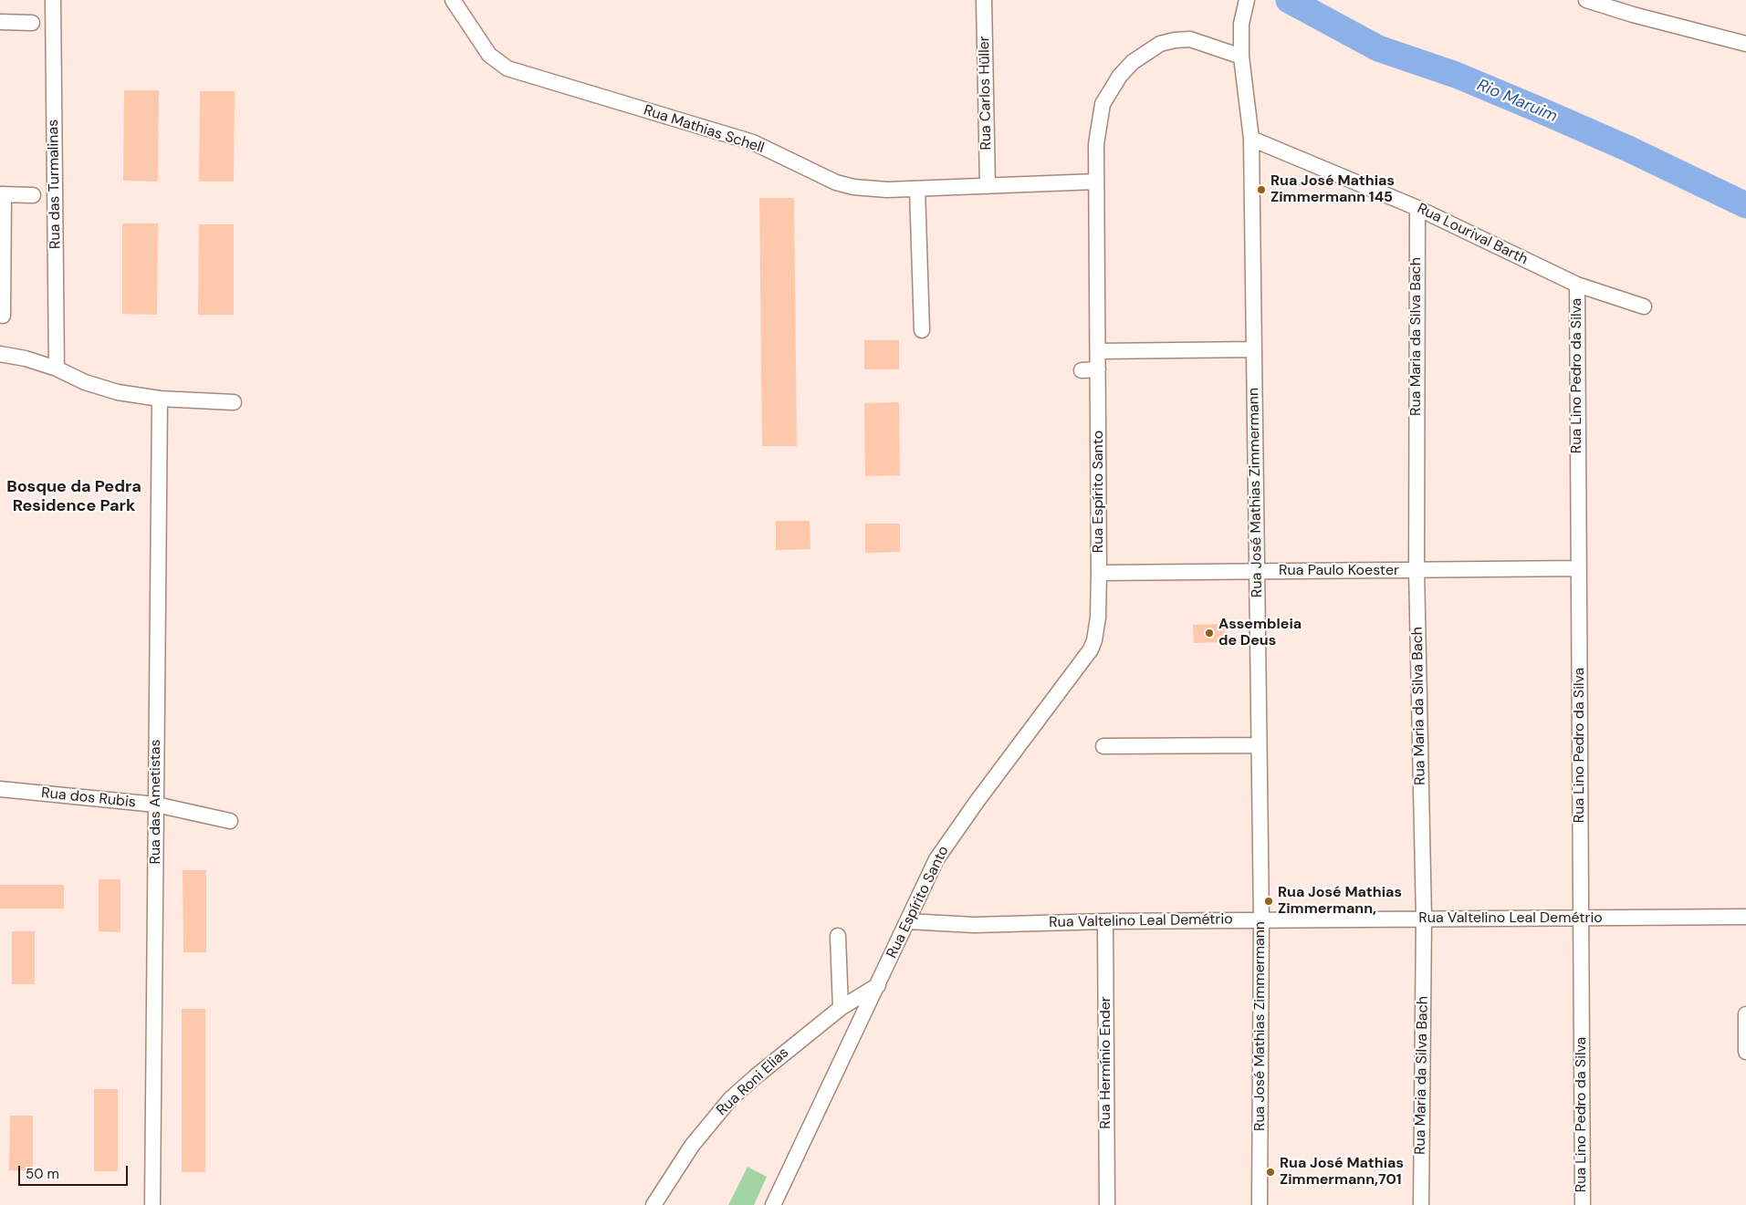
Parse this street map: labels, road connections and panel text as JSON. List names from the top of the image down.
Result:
{
  "streets": {
    "street": [
      "Rua Carlos Hüller",
      "Rua Mathias Schell",
      "Rua das Turmalinas",
      "Rua Lourival Barth",
      "Rua Maria da Silva Bach",
      "Rua Lino Pedro da Silva",
      "Rua Espírito Santo",
      "Rua José Mathias Zimmermann",
      "Rua Paulo Koester",
      "Rua dos Rubis",
      "Rua das Ametistas",
      "Rua Valtelino Leal Demétrio",
      "Rua Hermínio Ender",
      "Rua Roni Elias"
    ]
  },
  "crossings": [
    ["Rua Carlos Hüller", "Rua Mathias Schell"],
    ["Rua Mathias Schell", "Rua Espírito Santo"],
    ["Rua Lourival Barth", "Rua Maria da Silva Bach"],
    ["Rua Lourival Barth", "Rua Lino Pedro da Silva"],
    ["Rua Lourival Barth", "Rua José Mathias Zimmermann"],
    ["Rua Maria da Silva Bach", "Rua Paulo Koester"],
    ["Rua Maria da Silva Bach", "Rua Valtelino Leal Demétrio"],
    ["Rua Lino Pedro da Silva", "Rua Paulo Koester"],
    ["Rua Lino Pedro da Silva", "Rua Valtelino Leal Demétrio"],
    ["Rua Espírito Santo", "Rua José Mathias Zimmermann"],
    ["Rua Espírito Santo", "Rua Paulo Koester"],
    ["Rua Espírito Santo", "Rua Valtelino Leal Demétrio"],
    ["Rua Espírito Santo", "Rua Roni Elias"],
    ["Rua José Mathias Zimmermann", "Rua Paulo Koester"],
    ["Rua José Mathias Zimmermann", "Rua Valtelino Leal Demétrio"],
    ["Rua dos Rubis", "Rua das Ametistas"],
    ["Rua Valtelino Leal Demétrio", "Rua Hermínio Ender"]
  ],
  "districts": ["Bosque da Pedra Residence Park"],
  "water": ["Rio Maruim"],
  "places": [
    "Rua José Mathias Zimmermann 145",
    "Assembleia de Deus",
    "Rua José Mathias Zimmermann,",
    "Rua José Mathias Zimmermann,701"
  ],
  "scale_bar": "50 m"
}
